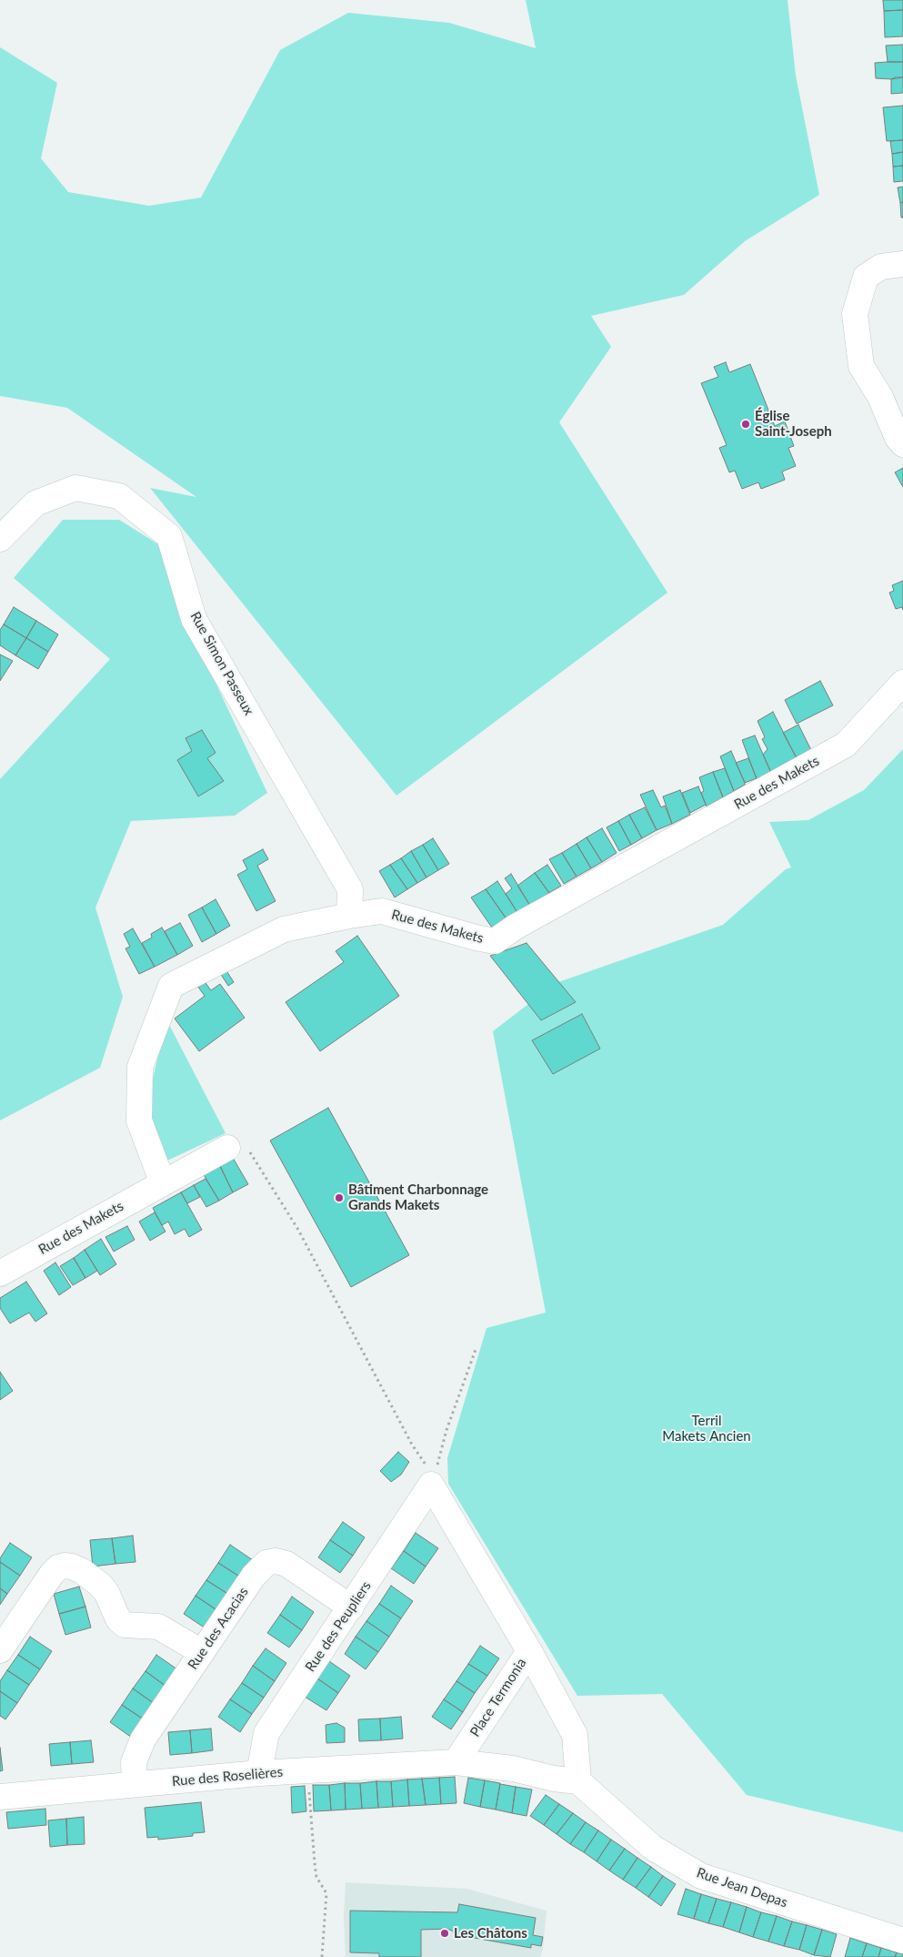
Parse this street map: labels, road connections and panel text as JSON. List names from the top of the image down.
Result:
{
  "streets": {
    "street": [
      "Rue Simon Passeux",
      "Rue des Makets",
      "Rue des Peupliers",
      "Rue des Acacias",
      "Place Termonia",
      "Rue des Roselières",
      "Rue Jean Depas"
    ]
  },
  "crossings": [
    ["Rue Simon Passeux", "Rue des Makets"],
    ["Rue des Peupliers", "Rue des Acacias"],
    ["Rue des Peupliers", "Rue des Roselières"],
    ["Rue des Acacias", "Rue des Roselières"],
    ["Place Termonia", "Rue des Roselières"],
    ["Place Termonia", "Rue Jean Depas"]
  ],
  "parks": ["Terril Makets Ancien"],
  "places": ["Église Saint-Joseph", "Bâtiment Charbonnage Grands Makets", "Les Châtons"]
}
